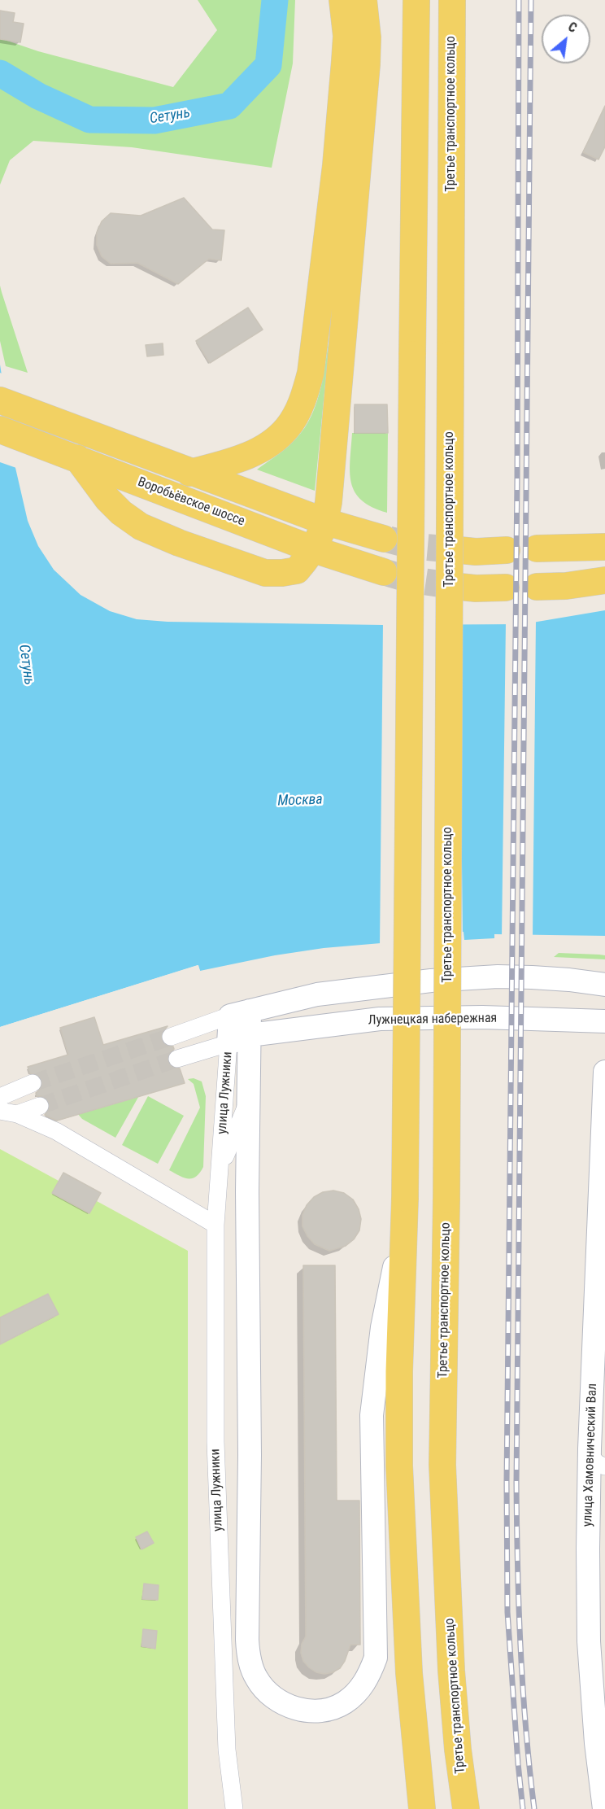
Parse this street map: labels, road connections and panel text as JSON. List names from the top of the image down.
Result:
{
  "streets": {
    "main road": [
      "Третье транспортное кольцо",
      "Воробьёвское шоссе",
      "Лужнецкая набережная",
      "улица Лужники",
      "улица Хамовнический Вал"
    ]
  },
  "crossings": [
    ["Лужнецкая набережная", "улица Лужники"]
  ],
  "water": ["Сетунь", "Москва"],
  "north": "top right"
}
